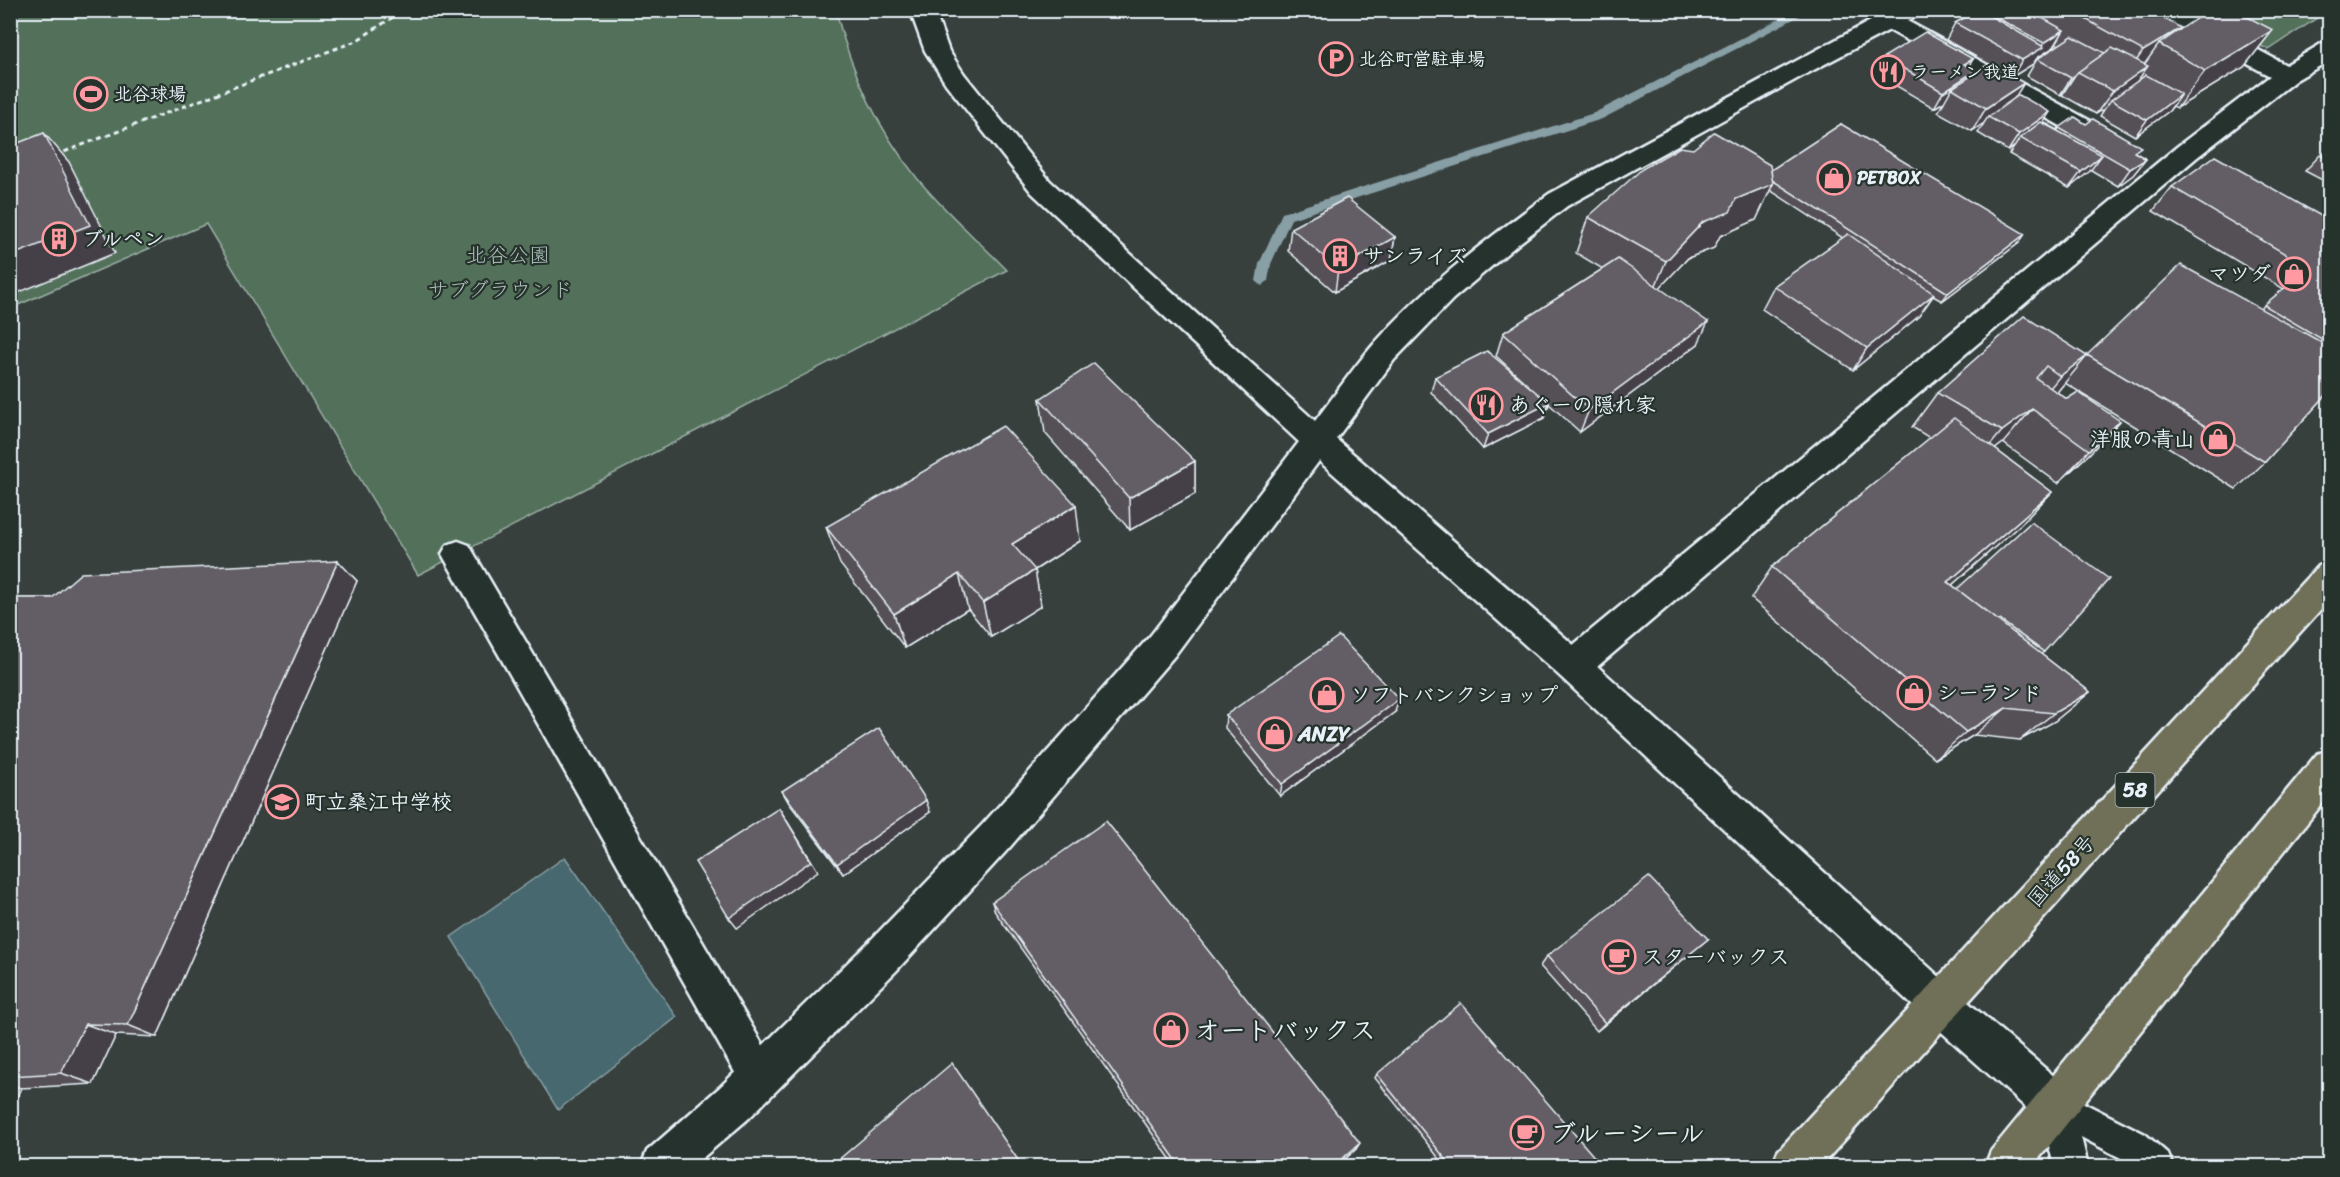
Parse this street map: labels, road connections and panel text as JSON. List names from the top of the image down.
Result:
{
  "streets": {
    "highway": ["58", "国道58号"]
  },
  "parks": ["北谷公園", "サブグラウンド"],
  "places": {
    "parking": ["北谷町営駐車場"],
    "restaurant": ["ラーメン我道", "あぐーの隠れ家"],
    "sports": ["北谷球場"],
    "shop": [
      "PETBOX",
      "マツダ",
      "洋服の青山",
      "シーランド",
      "ソフトバンクショップ",
      "ANZY",
      "オートバックス"
    ],
    "building": ["ブルペン", "サンライズ"],
    "school or university": ["町立桑江中学校"],
    "cafe": ["スターバックス", "ブルーシール"]
  }
}
